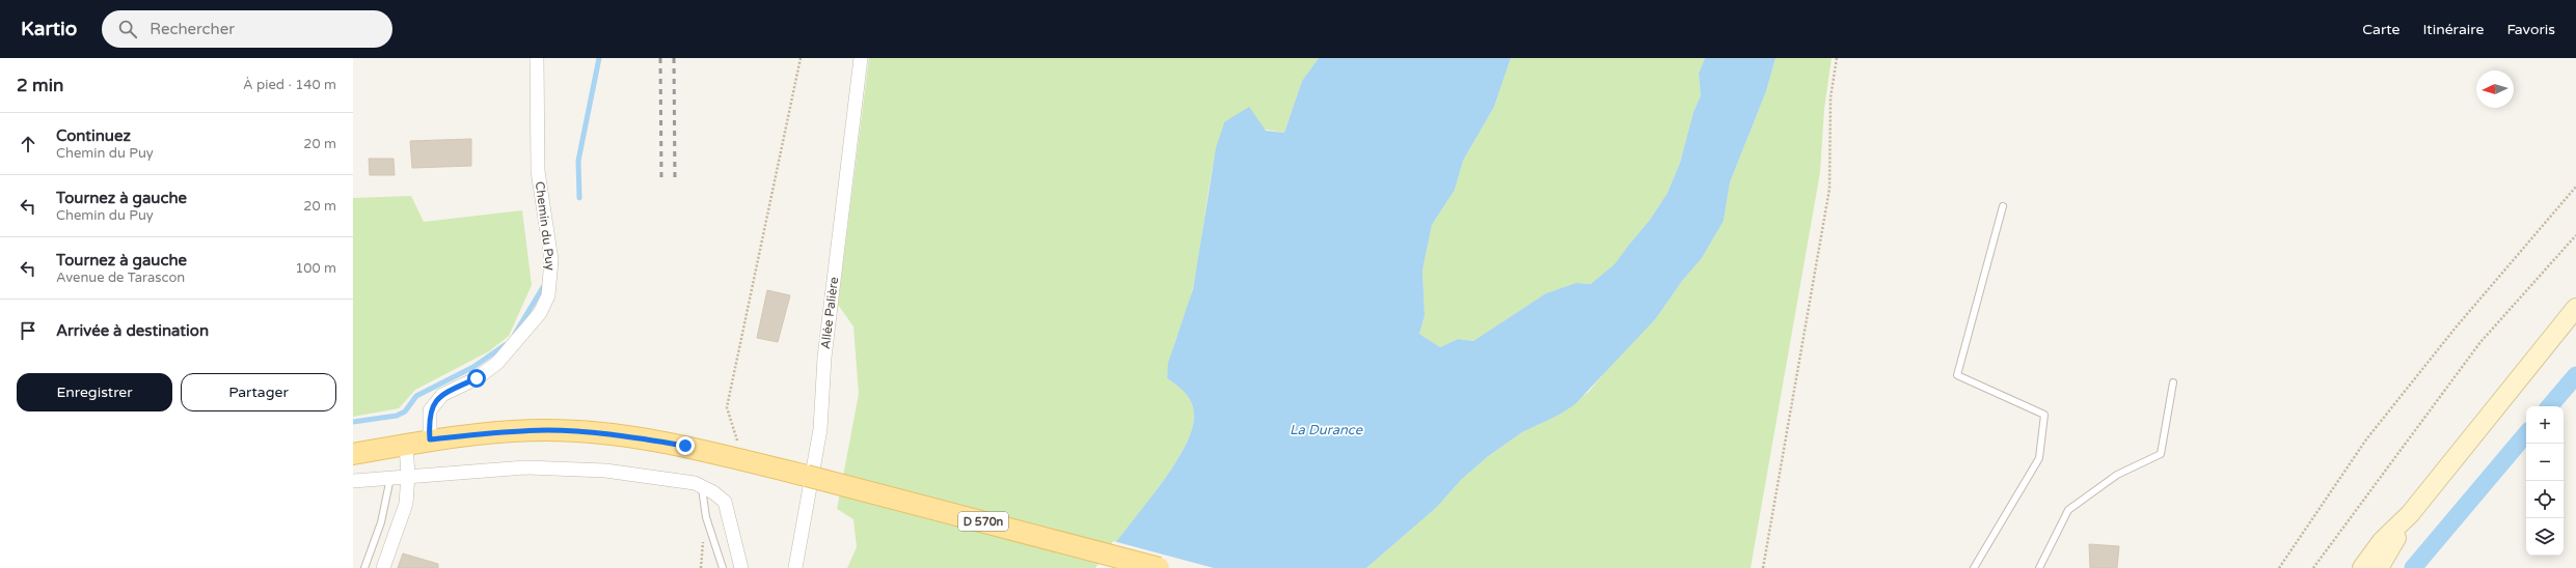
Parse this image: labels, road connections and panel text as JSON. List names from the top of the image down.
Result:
{
  "streets": {
    "main road": ["D 570n"],
    "street": ["Chemin du Puy", "Allée Palière"]
  },
  "crossings": [
    ["Chemin du Puy", "D 570n"]
  ],
  "water": ["La Durance"],
  "north": "left",
  "page": {
    "header": "Kartio",
    "search": "Rechercher",
    "nav": ["Carte", "Itinéraire", "Favoris"],
    "heading": ["2 min", "À pied · 140 m"],
    "list": [
      ["Continuez", "Chemin du Puy", "20 m"],
      ["Tournez à gauche", "Chemin du Puy", "20 m"],
      ["Tournez à gauche", "Avenue de Tarascon", "100 m"],
      "Arrivée à destination"
    ],
    "buttons": ["Enregistrer", "Partager"],
    "map_buttons": ["+", "−"]
  }
}
